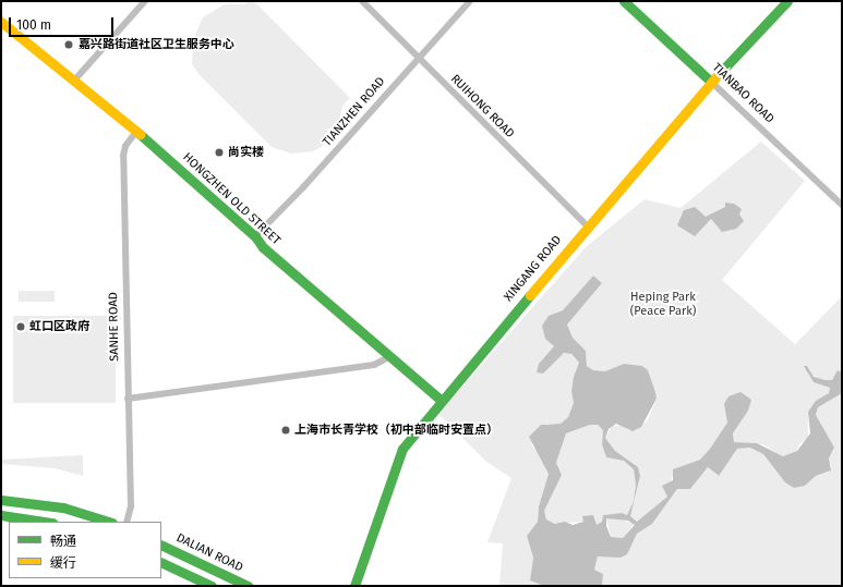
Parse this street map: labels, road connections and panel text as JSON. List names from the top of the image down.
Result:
{
  "streets": {
    "street": [
      "TIANBAO ROAD",
      "RUIHONG ROAD",
      "TIANZHEN ROAD",
      "HONGZHEN OLD STREET",
      "XINGANG ROAD",
      "SANHE ROAD",
      "DALIAN ROAD"
    ]
  },
  "crossings": [
    ["TIANBAO ROAD", "XINGANG ROAD"],
    ["RUIHONG ROAD", "TIANZHEN ROAD"],
    ["RUIHONG ROAD", "XINGANG ROAD"],
    ["TIANZHEN ROAD", "HONGZHEN OLD STREET"],
    ["HONGZHEN OLD STREET", "XINGANG ROAD"],
    ["HONGZHEN OLD STREET", "SANHE ROAD"]
  ],
  "parks": ["Heping Park (Peace Park)"],
  "places": [
    "嘉兴路街道社区卫生服务中心",
    "尚实楼",
    "虹口区政府",
    "上海市长青学校（初中部临时安置点）"
  ],
  "legend": ["畅通", "缓行"],
  "scale_bar": "100 m"
}
